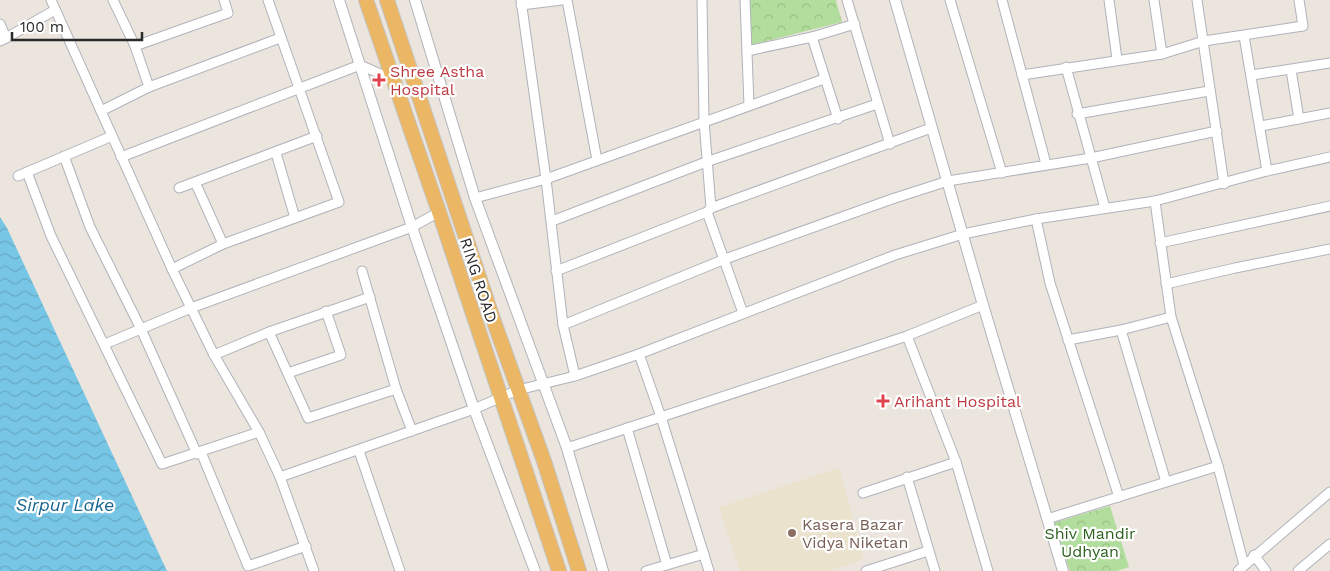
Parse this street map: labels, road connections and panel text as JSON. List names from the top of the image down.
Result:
{
  "streets": {
    "highway": ["RING ROAD"]
  },
  "water": ["Sirpur Lake"],
  "parks": ["Shiv Mandir Udhyan"],
  "places": {
    "health": ["Shree Astha Hospital", "Arihant Hospital"],
    "other": ["Kasera Bazar Vidya Niketan"]
  },
  "scale_bar": "100 m"
}
